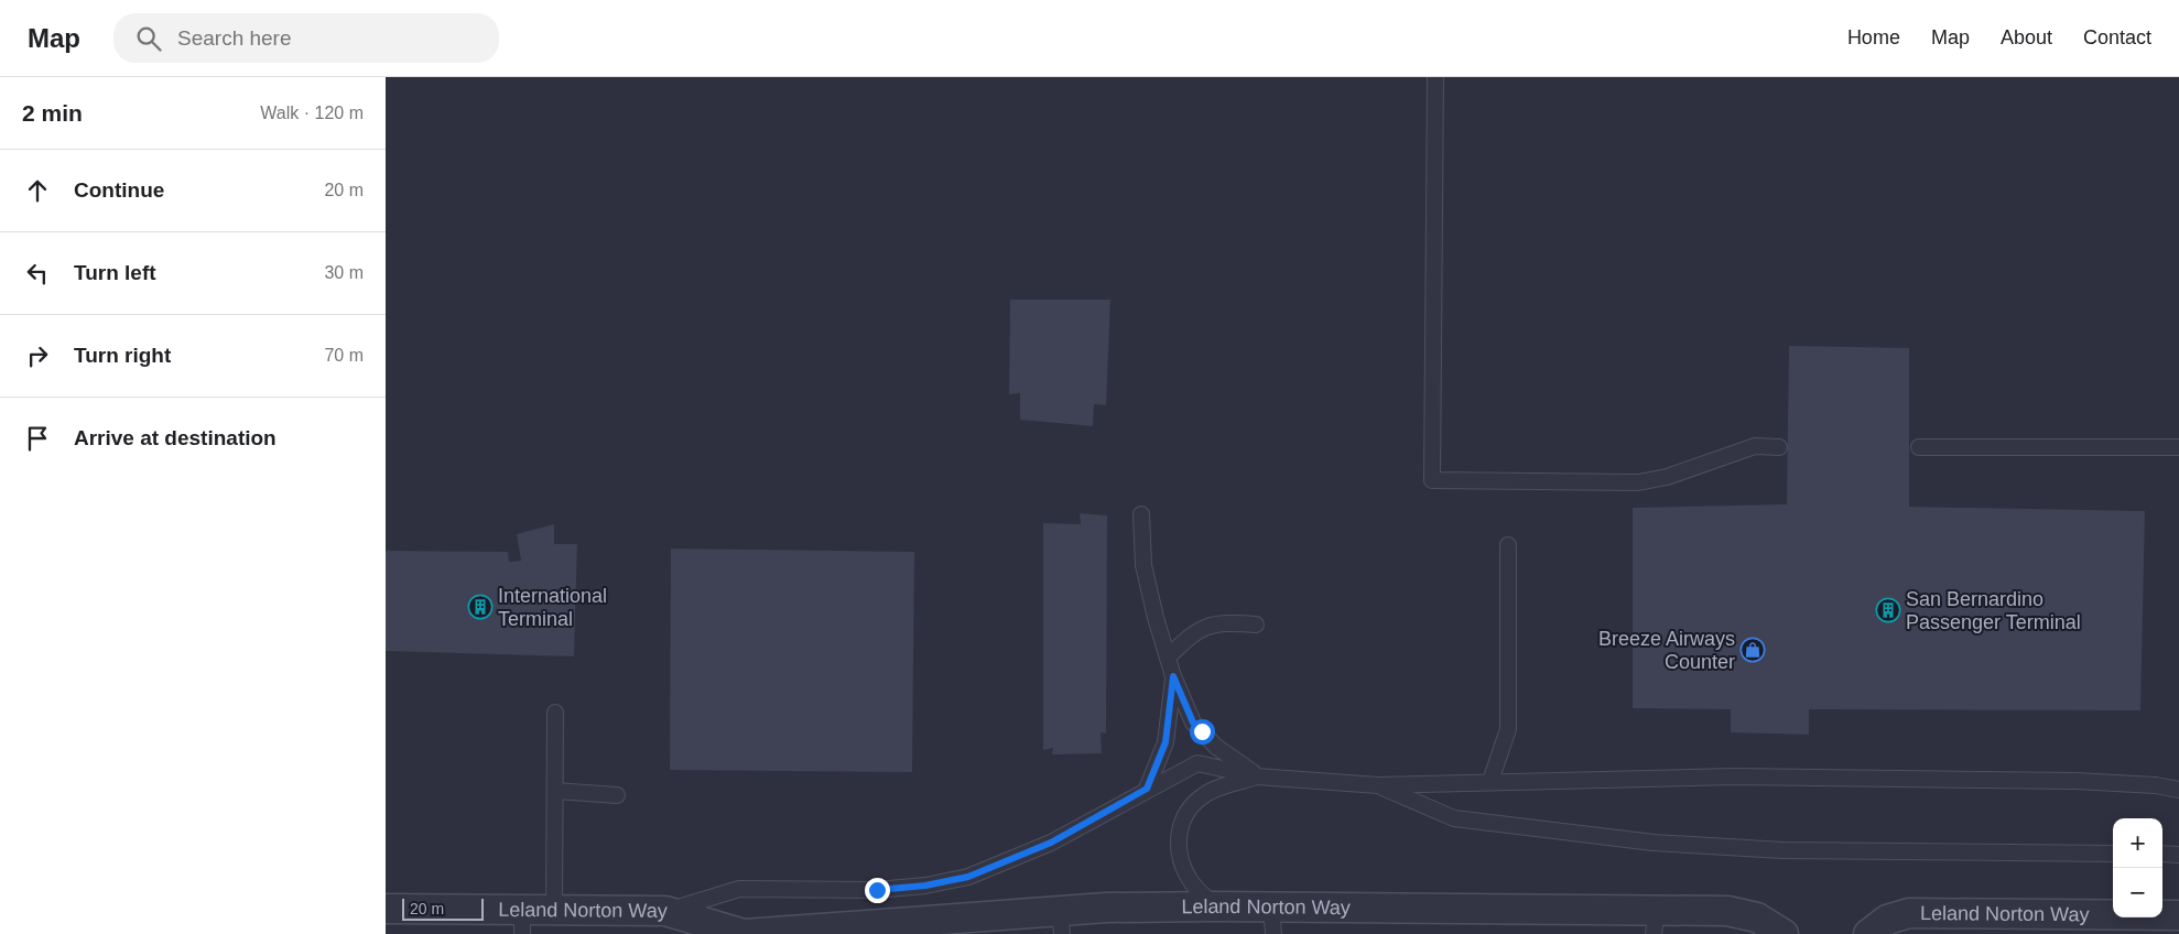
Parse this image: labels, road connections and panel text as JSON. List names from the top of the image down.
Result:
{
  "streets": {
    "street": ["Leland Norton Way"]
  },
  "places": {
    "building": ["International Terminal", "San Bernardino Passenger Terminal"],
    "shop": ["Breeze Airways Counter"]
  },
  "scale_bar": "20 m",
  "page": {
    "header": "Map",
    "search": "Search here",
    "nav": [
      "Home",
      "Map",
      "About",
      "Contact"
    ],
    "heading": ["2 min", "Walk · 120 m"],
    "list": [
      ["Continue", "20 m"],
      ["Turn left", "30 m"],
      ["Turn right", "70 m"],
      "Arrive at destination"
    ],
    "map_buttons": ["+", "−"],
    "scale": "20 m"
  }
}
